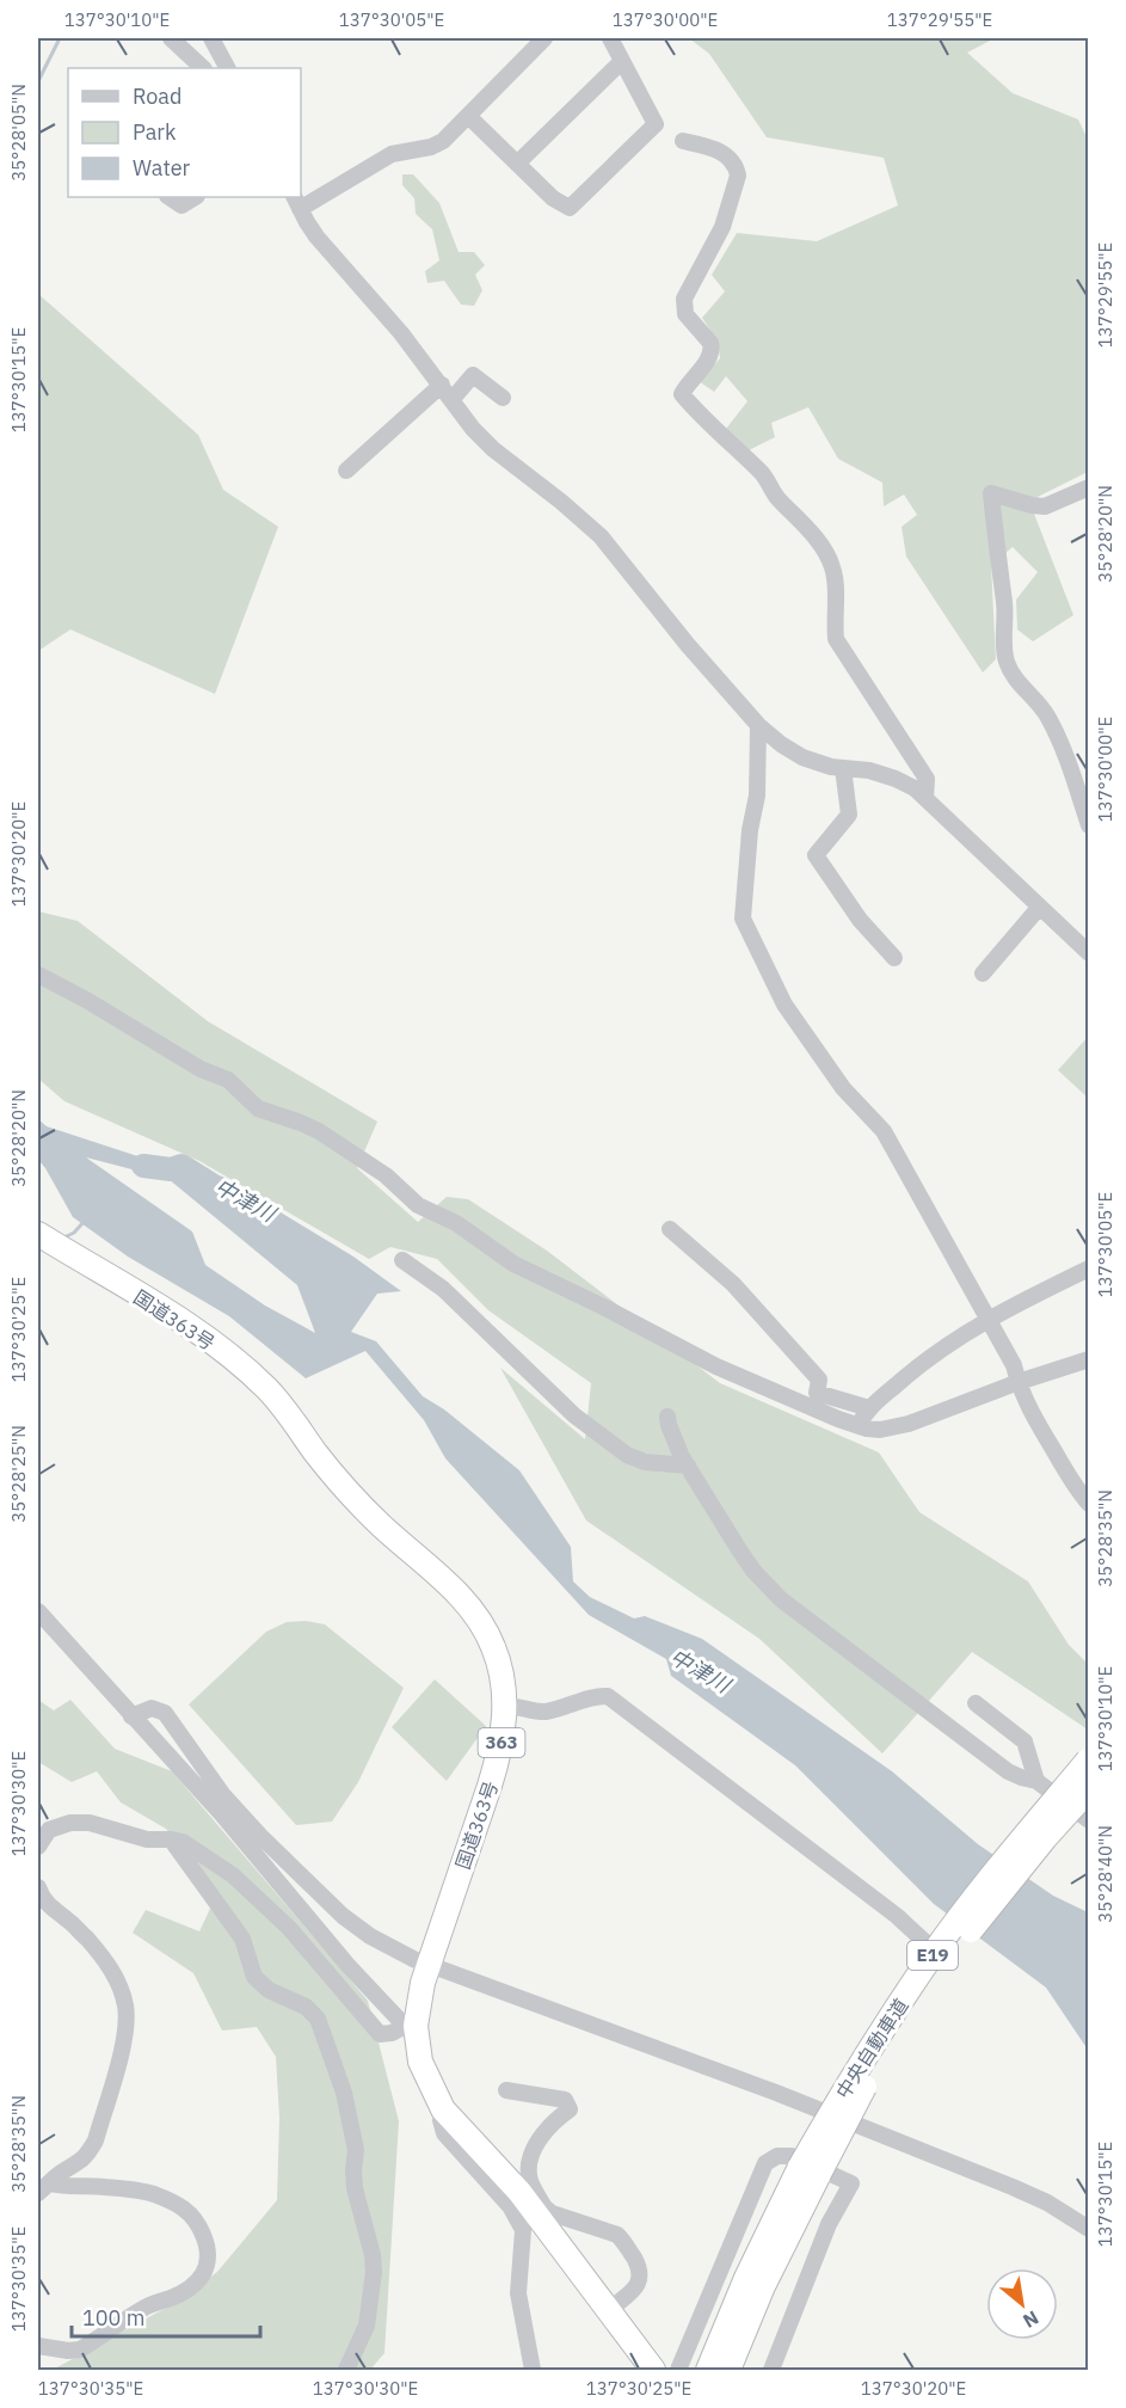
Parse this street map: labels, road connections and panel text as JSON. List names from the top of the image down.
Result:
{
  "streets": {
    "highway": [
      "国道363号",
      "363",
      "E19",
      "中央自動車道"
    ]
  },
  "water": ["中津川"],
  "legend": ["Road", "Park", "Water"],
  "scale_bar": "100 m",
  "north": "bottom right",
  "coordinates": [
    "137°30'10\"E",
    "137°30'05\"E",
    "137°30'00\"E",
    "137°29'55\"E",
    "35°28'05\"N",
    "137°30'15\"E",
    "35°28'20\"N",
    "137°30'20\"E",
    "137°30'25\"E",
    "35°28'25\"N",
    "35°28'35\"N",
    "137°30'30\"E",
    "35°28'40\"N",
    "137°30'35\"E"
  ]
}
